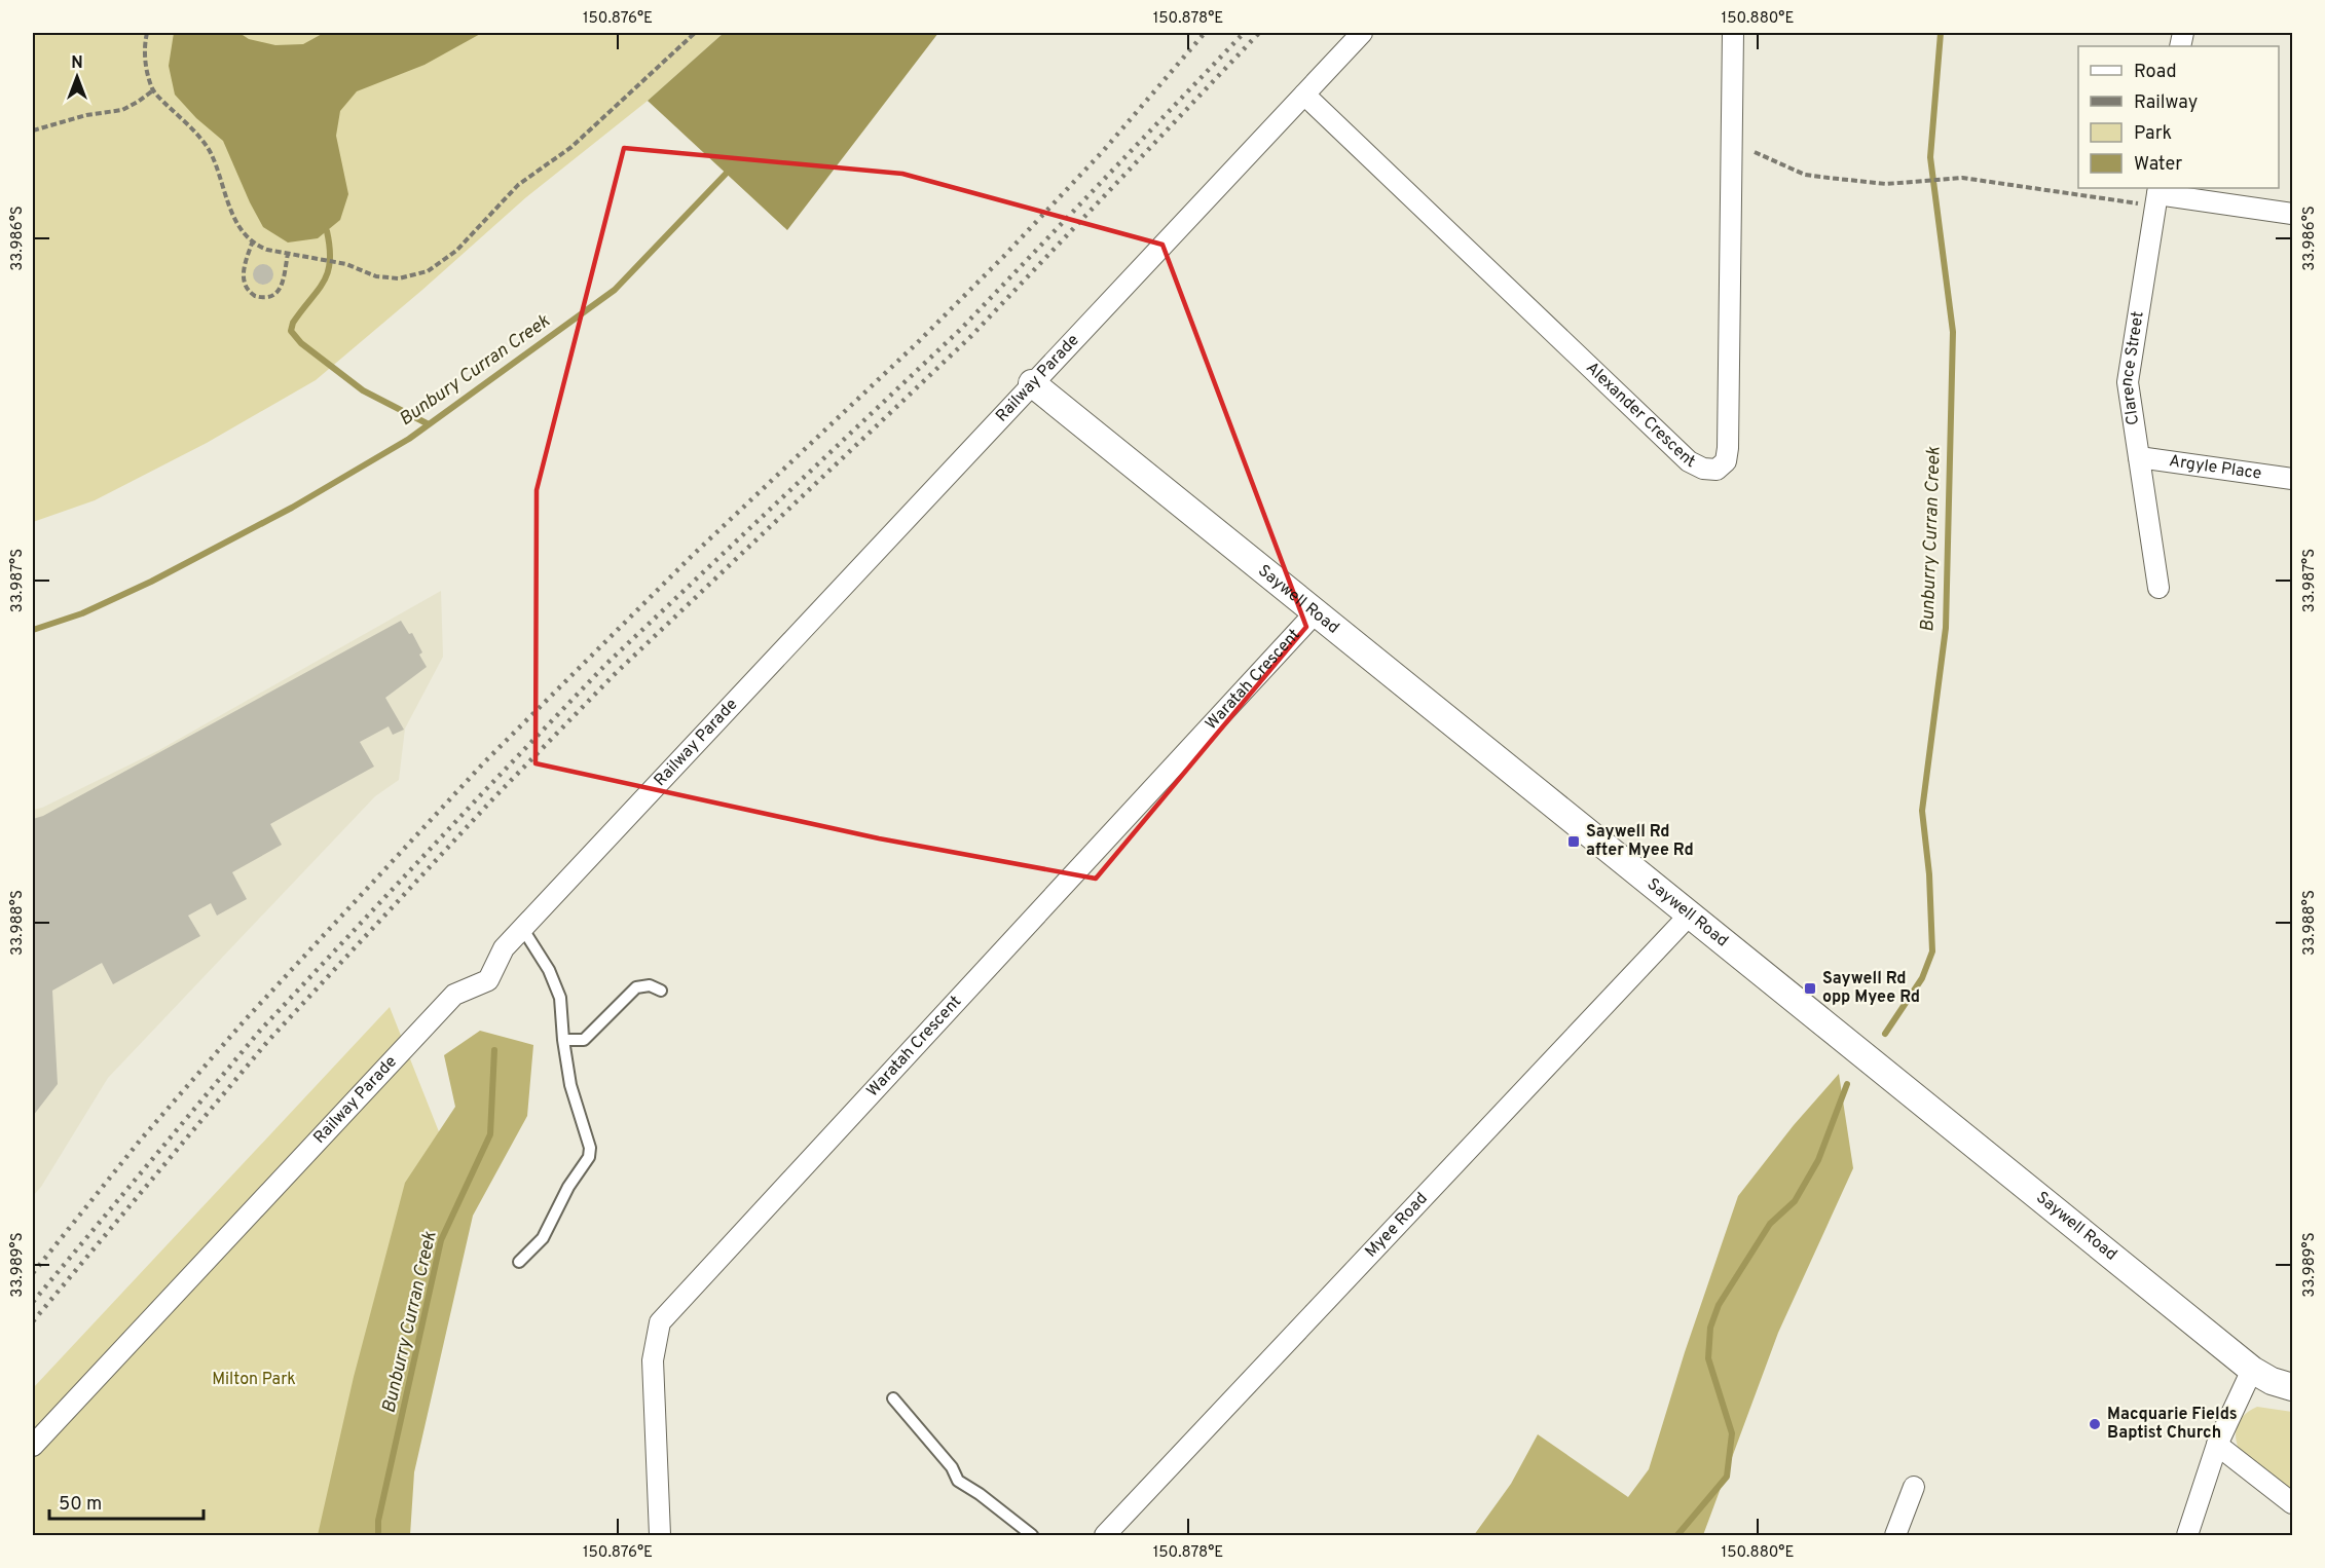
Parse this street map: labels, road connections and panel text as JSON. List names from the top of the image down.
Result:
{
  "streets": {
    "street": [
      "Clarence Street",
      "Railway Parade",
      "Alexander Crescent",
      "Argyle Place",
      "Saywell Road",
      "Waratah Crescent",
      "Myee Road"
    ]
  },
  "crossings": [
    ["Clarence Street", "Argyle Place"],
    ["Railway Parade", "Alexander Crescent"],
    ["Railway Parade", "Saywell Road"],
    ["Saywell Road", "Waratah Crescent"],
    ["Saywell Road", "Myee Road"]
  ],
  "water": ["Bunbury Curran Creek", "Bunburry Curran Creek"],
  "parks": ["Milton Park"],
  "places": {
    "transit": ["Saywell Rd after Myee Rd", "Saywell Rd opp Myee Rd"],
    "other": ["Macquarie Fields Baptist Church"]
  },
  "legend": [
    "Road",
    "Railway",
    "Park",
    "Water"
  ],
  "scale_bar": "50 m",
  "north": "top",
  "coordinates": [
    "150.876°E",
    "150.878°E",
    "150.880°E",
    "33.986°S",
    "33.987°S",
    "33.988°S",
    "33.989°S"
  ]
}
